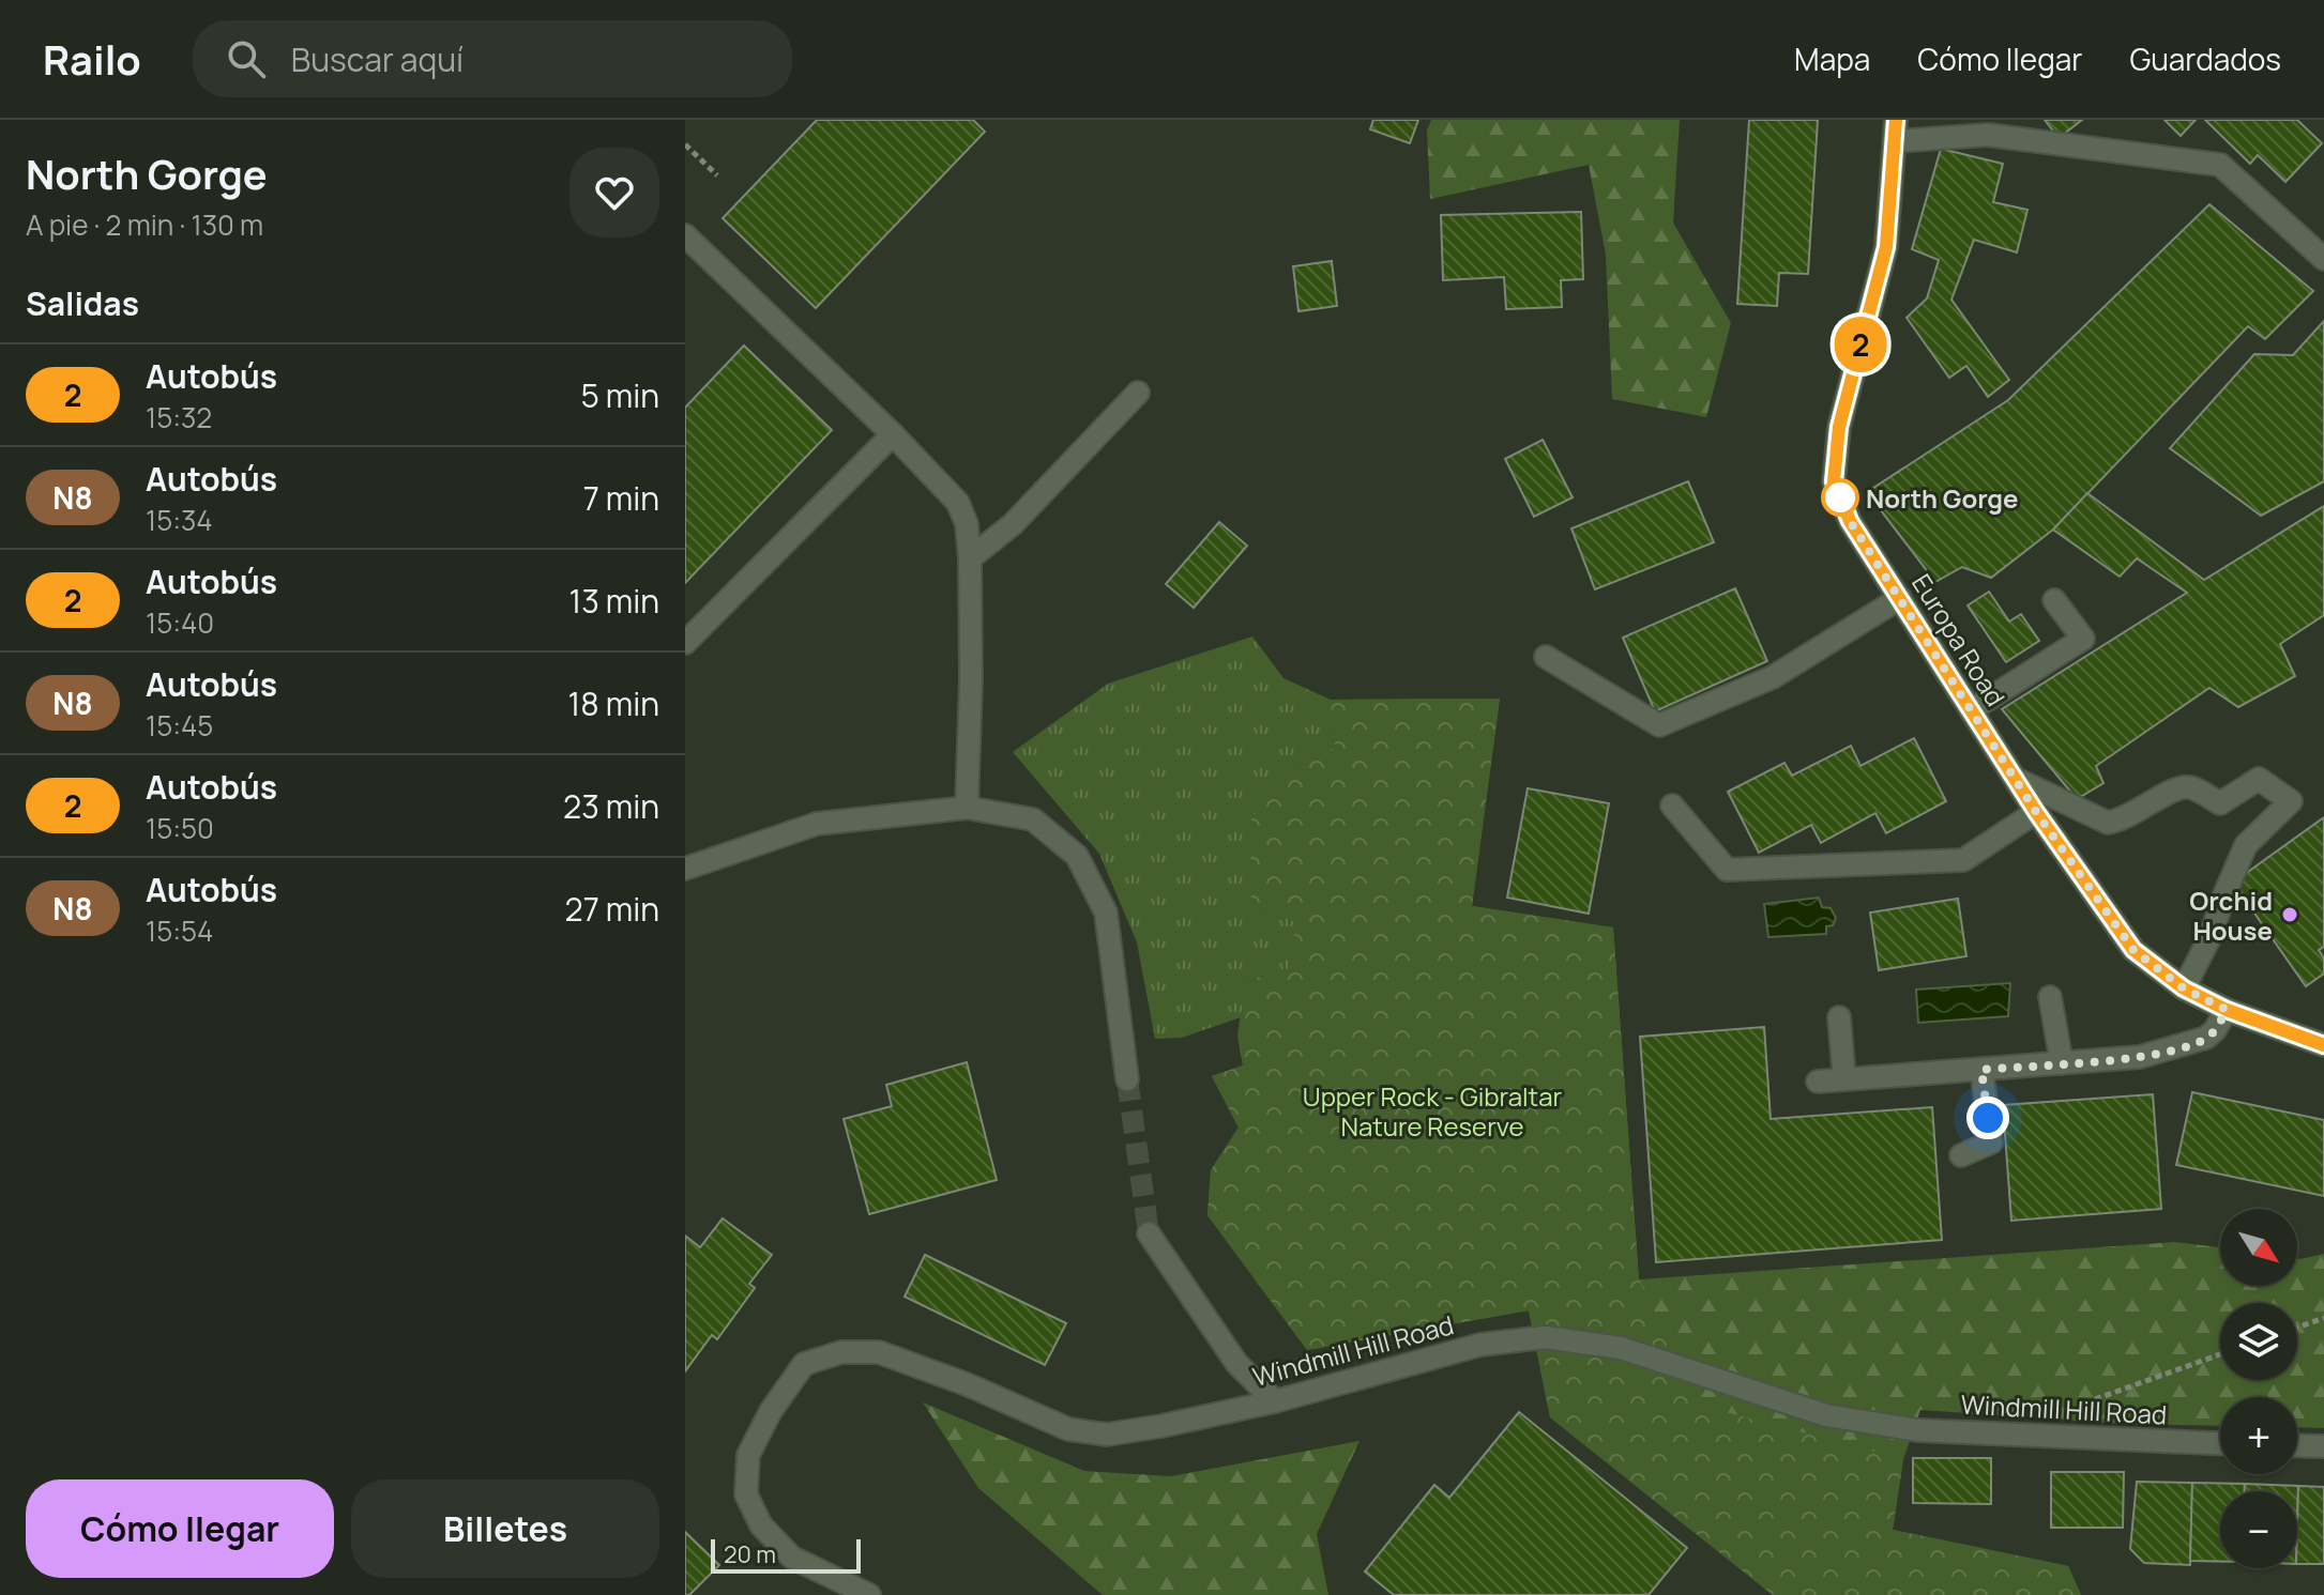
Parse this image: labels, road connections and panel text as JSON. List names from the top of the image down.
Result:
{
  "streets": {
    "main road": ["Europa Road"],
    "street": ["Windmill Hill Road"]
  },
  "parks": ["Upper Rock - Gibraltar Nature Reserve"],
  "places": ["North Gorge", "Orchid House"],
  "lines": ["bus line 2"],
  "scale_bar": "20 m",
  "north": "bottom right",
  "page": {
    "header": "Railo",
    "search": "Buscar aquí",
    "nav": ["Mapa", "Cómo llegar", "Guardados"],
    "heading": [
      ["North Gorge", "A pie · 2 min · 130 m"],
      "Salidas"
    ],
    "on_map": "2",
    "list": [
      {
        "mark": "2",
        "name": "Autobús",
        "note": "15:32",
        "value": "5 min"
      },
      {
        "mark": "N8",
        "name": "Autobús",
        "note": "15:34",
        "value": "7 min"
      },
      {
        "mark": "2",
        "name": "Autobús",
        "note": "15:40",
        "value": "13 min"
      },
      {
        "mark": "N8",
        "name": "Autobús",
        "note": "15:45",
        "value": "18 min"
      },
      {
        "mark": "2",
        "name": "Autobús",
        "note": "15:50",
        "value": "23 min"
      },
      {
        "mark": "N8",
        "name": "Autobús",
        "note": "15:54",
        "value": "27 min"
      }
    ],
    "map_buttons": ["+", "−"],
    "buttons": ["Cómo llegar", "Billetes"],
    "scale": "20 m"
  }
}
